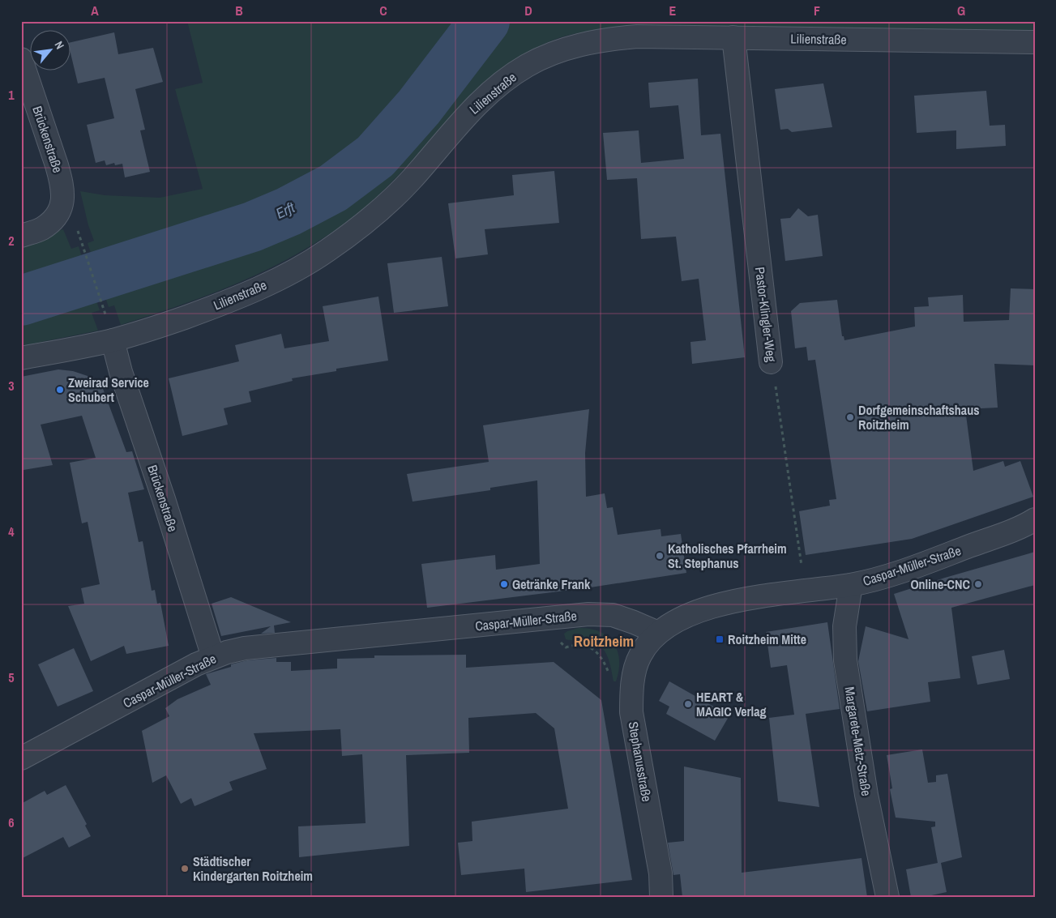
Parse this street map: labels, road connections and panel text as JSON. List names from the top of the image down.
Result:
{
  "streets": {
    "street": [
      "Lilienstraße",
      "Brückenstraße",
      "Pastor-Klingler-Weg",
      "Caspar-Müller-Straße",
      "Margarete-Metz-Straße",
      "Stephanusstraße"
    ]
  },
  "crossings": [
    ["Lilienstraße", "Brückenstraße"],
    ["Lilienstraße", "Pastor-Klingler-Weg"],
    ["Brückenstraße", "Caspar-Müller-Straße"],
    ["Pastor-Klingler-Weg", "Caspar-Müller-Straße"],
    ["Caspar-Müller-Straße", "Margarete-Metz-Straße"],
    ["Caspar-Müller-Straße", "Stephanusstraße"]
  ],
  "districts": ["Roitzheim"],
  "water": ["Erft"],
  "places": {
    "other": [
      "Zweirad Service Schubert",
      "Dorfgemeinschaftshaus Roitzheim",
      "Katholisches Pfarrheim St. Stephanus",
      "Getränke Frank",
      "Online-CNC",
      "HEART & MAGIC Verlag",
      "Städtischer Kindergarten Roitzheim"
    ],
    "transit": ["Roitzheim Mitte"]
  },
  "north": "top right",
  "grid": {
    "columns": [
      "A",
      "B",
      "C",
      "D",
      "E",
      "F",
      "G"
    ],
    "rows": [
      "1",
      "2",
      "3",
      "4",
      "5",
      "6"
    ]
  }
}
